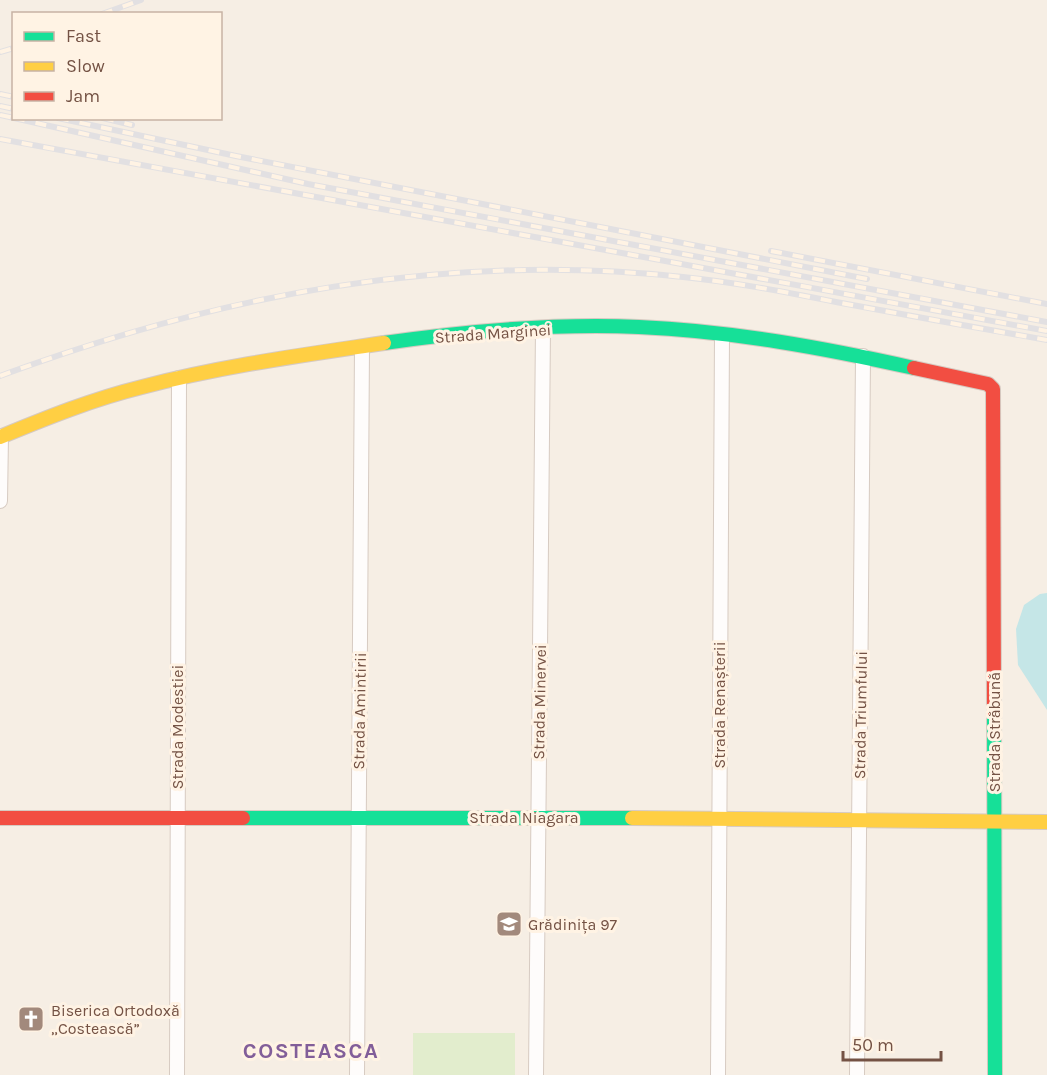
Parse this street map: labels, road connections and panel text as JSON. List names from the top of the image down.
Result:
{
  "streets": {
    "street": [
      "Strada Marginei",
      "Strada Minervei",
      "Strada Renașterii",
      "Strada Amintirii",
      "Strada Triumfului",
      "Strada Modestiei",
      "Strada Străbună",
      "Strada Niagara"
    ]
  },
  "crossings": [
    ["Strada Marginei", "Strada Minervei"],
    ["Strada Marginei", "Strada Renașterii"],
    ["Strada Marginei", "Strada Amintirii"],
    ["Strada Marginei", "Strada Triumfului"],
    ["Strada Marginei", "Strada Modestiei"],
    ["Strada Marginei", "Strada Străbună"],
    ["Strada Minervei", "Strada Niagara"],
    ["Strada Renașterii", "Strada Niagara"],
    ["Strada Amintirii", "Strada Niagara"],
    ["Strada Triumfului", "Strada Niagara"],
    ["Strada Modestiei", "Strada Niagara"],
    ["Strada Străbună", "Strada Niagara"]
  ],
  "districts": ["COSTEASCA"],
  "places": {
    "school or university": ["Grădinița 97"],
    "church": ["Biserica Ortodoxă „Costească”"]
  },
  "legend": ["Fast", "Slow", "Jam"],
  "scale_bar": "50 m"
}
